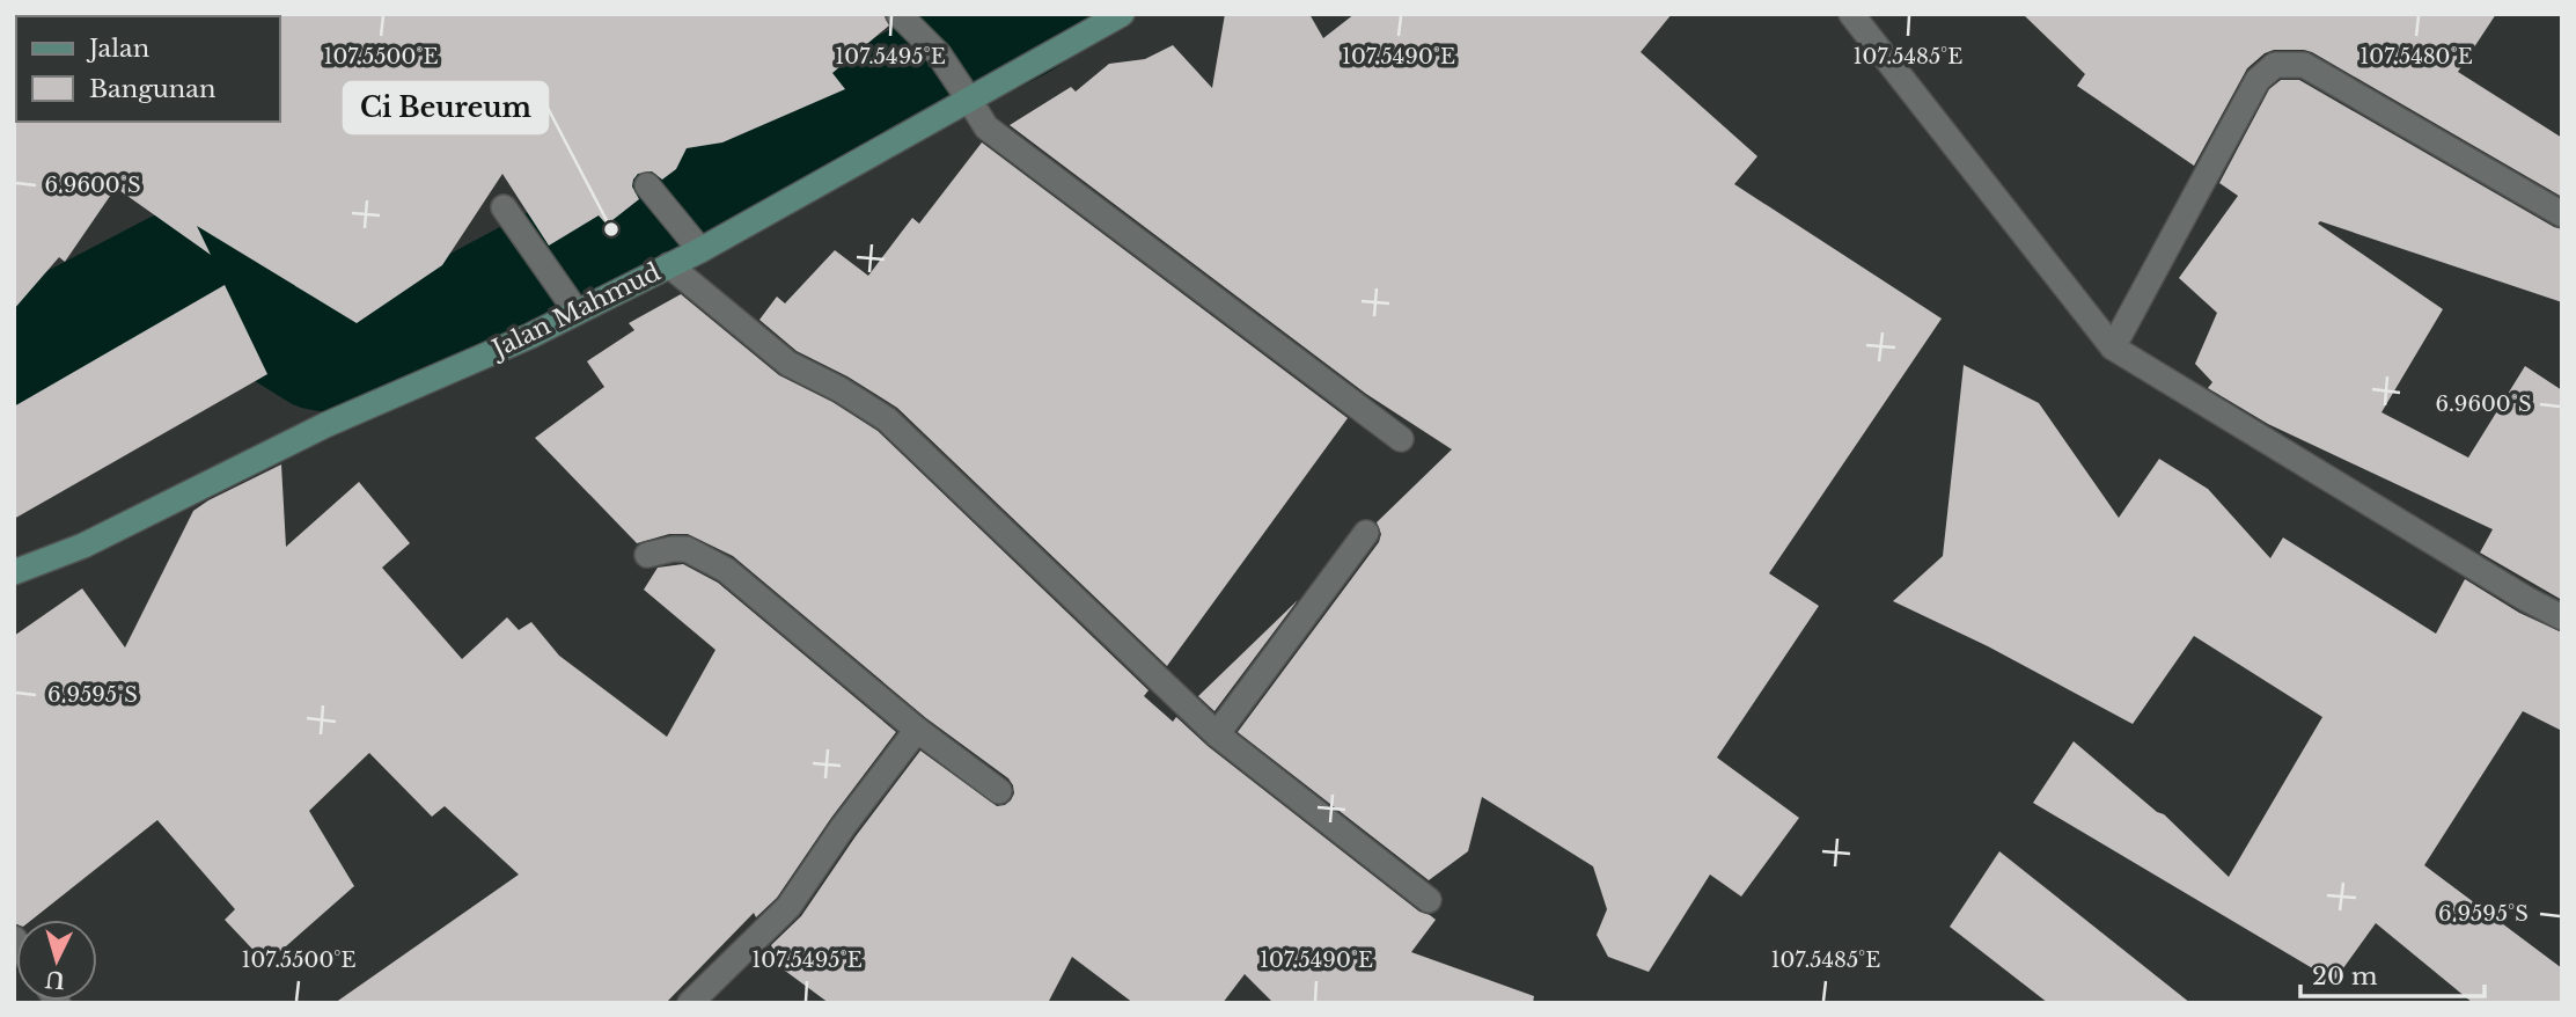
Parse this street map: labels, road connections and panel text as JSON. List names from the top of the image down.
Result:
{
  "streets": {
    "street": ["Jalan Mahmud"]
  },
  "places": ["Ci Beureum"],
  "legend": ["Jalan", "Bangunan"],
  "scale_bar": "20 m",
  "north": "bottom",
  "coordinates": [
    "107.5500°E",
    "107.5495°E",
    "107.5490°E",
    "107.5485°E",
    "107.5480°E",
    "6.9600°S",
    "6.9595°S"
  ]
}
